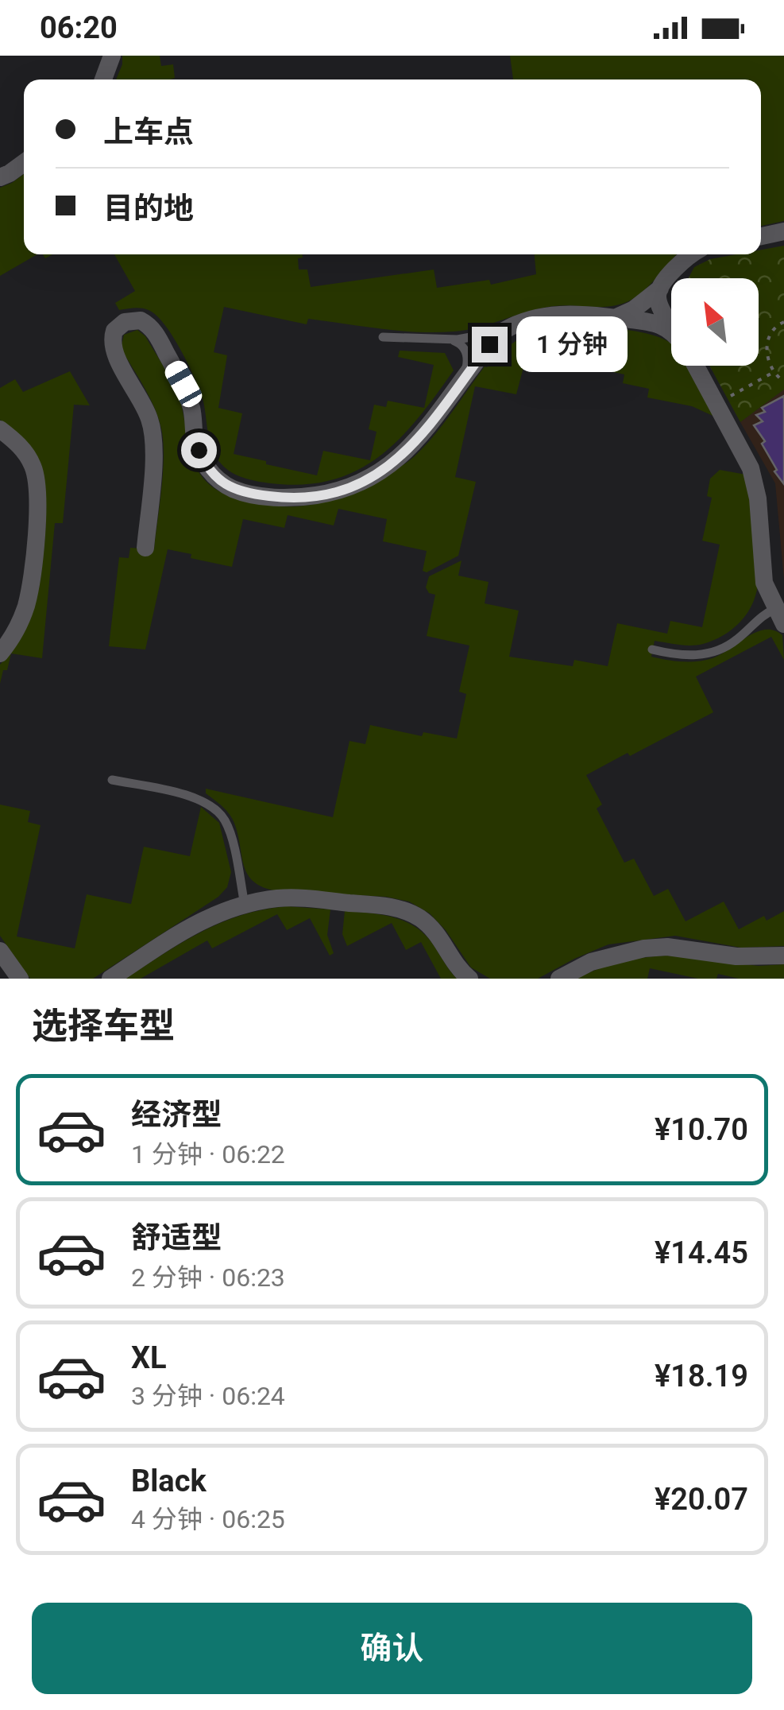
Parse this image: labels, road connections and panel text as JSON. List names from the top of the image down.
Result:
{
  "north": "top left",
  "page": {
    "status": "06:20",
    "banner": ["上车点", "目的地"],
    "bubble": "1 分钟",
    "heading": "选择车型",
    "list": [
      {
        "name": "经济型",
        "note": "1 分钟 · 06:22",
        "value": "¥10.70"
      },
      {
        "name": "舒适型",
        "note": "2 分钟 · 06:23",
        "value": "¥14.45"
      },
      {
        "name": "XL",
        "note": "3 分钟 · 06:24",
        "value": "¥18.19"
      },
      {
        "name": "Black",
        "note": "4 分钟 · 06:25",
        "value": "¥20.07"
      }
    ],
    "buttons": "确认"
  }
}
